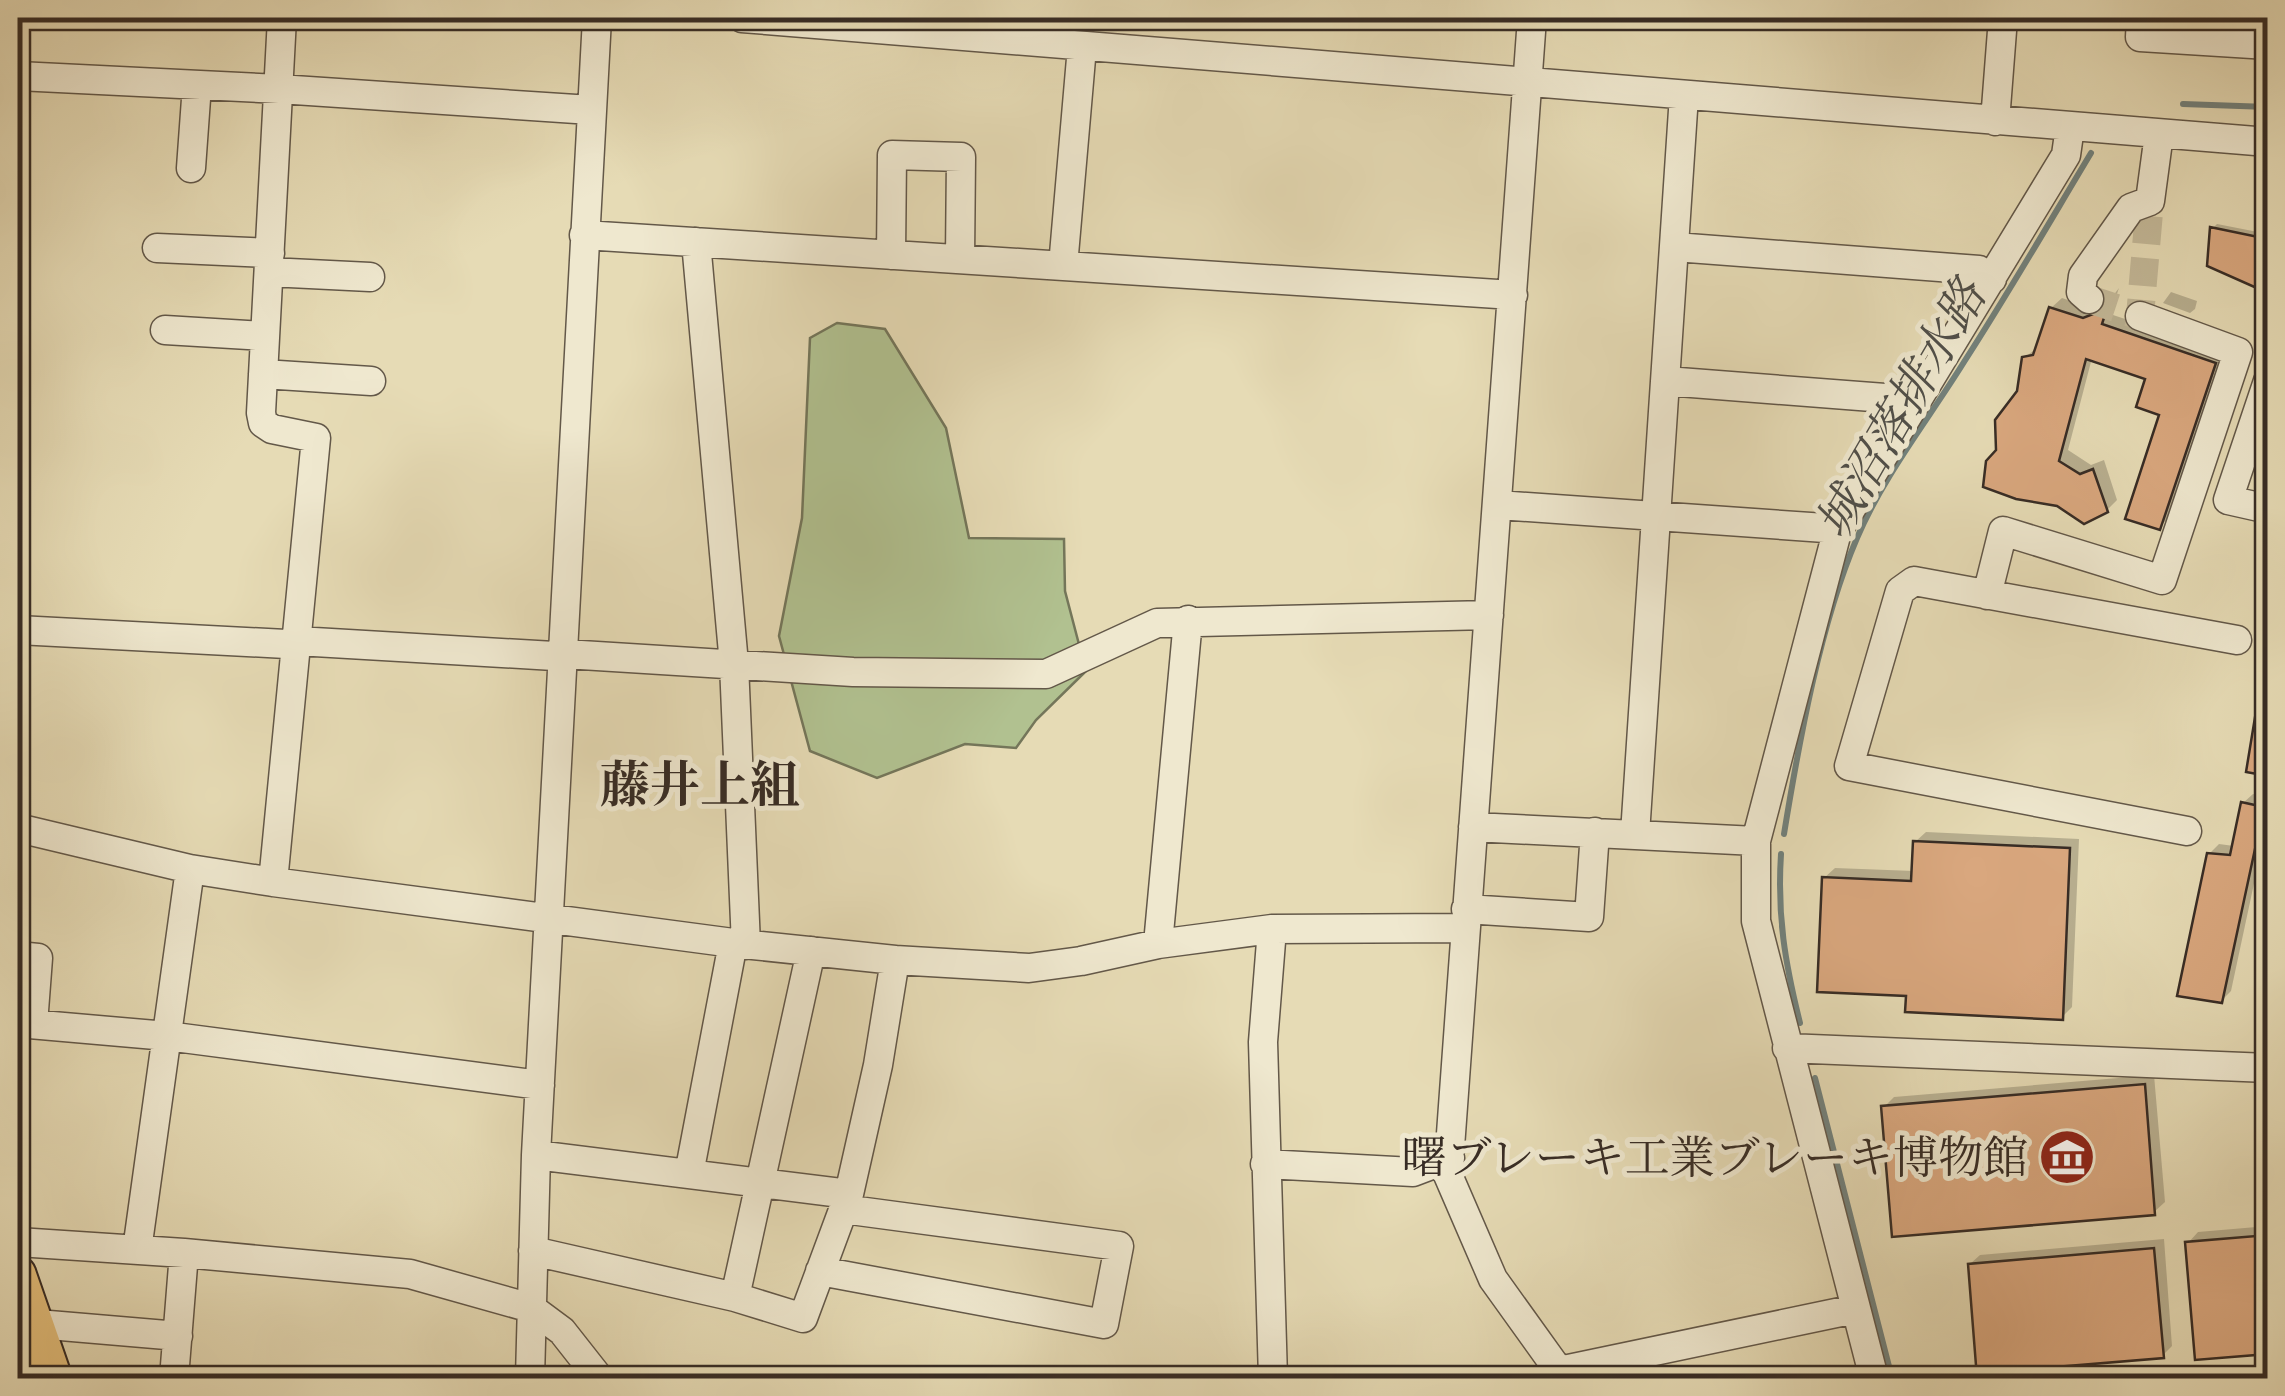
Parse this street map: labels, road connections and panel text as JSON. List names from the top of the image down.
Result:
{
  "districts": ["藤井上組"],
  "water": ["城沼落排水路"],
  "places": {
    "museum": ["曙ブレーキ工業ブレーキ博物館"]
  }
}
